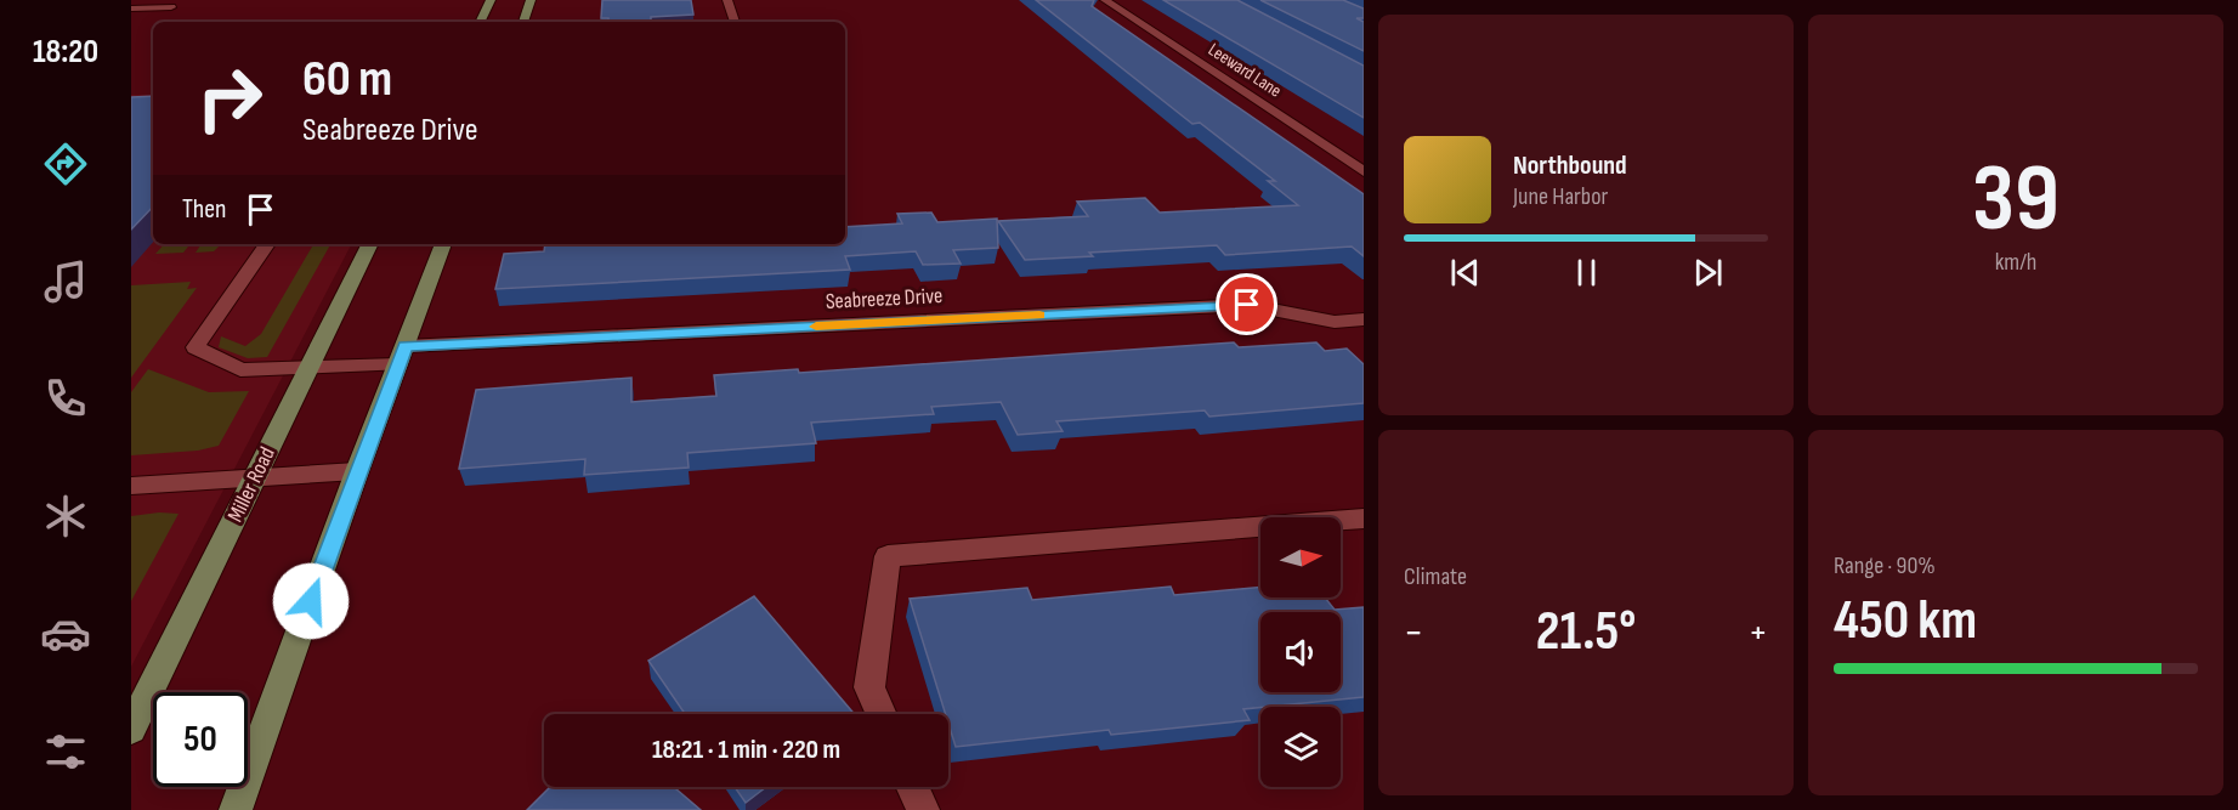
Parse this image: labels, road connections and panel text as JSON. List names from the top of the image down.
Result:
{
  "streets": {
    "main road": ["Miller Road"],
    "street": ["Leeward Lane", "Seabreeze Drive"]
  },
  "crossings": [
    ["Seabreeze Drive", "Miller Road"]
  ],
  "north": "right",
  "page": {
    "tabs": "18:20",
    "tile": [
      ["39", "km/h"],
      "Climate",
      ["Range · 90%", "450 km"]
    ],
    "turn": ["60 m", "Seabreeze Drive"],
    "song": ["Northbound", "June Harbor"],
    "then": "Then",
    "heat": ["−", "21.5°", "+"],
    "limit": "50",
    "trip": "18:21 · 1 min · 220 m"
  }
}
